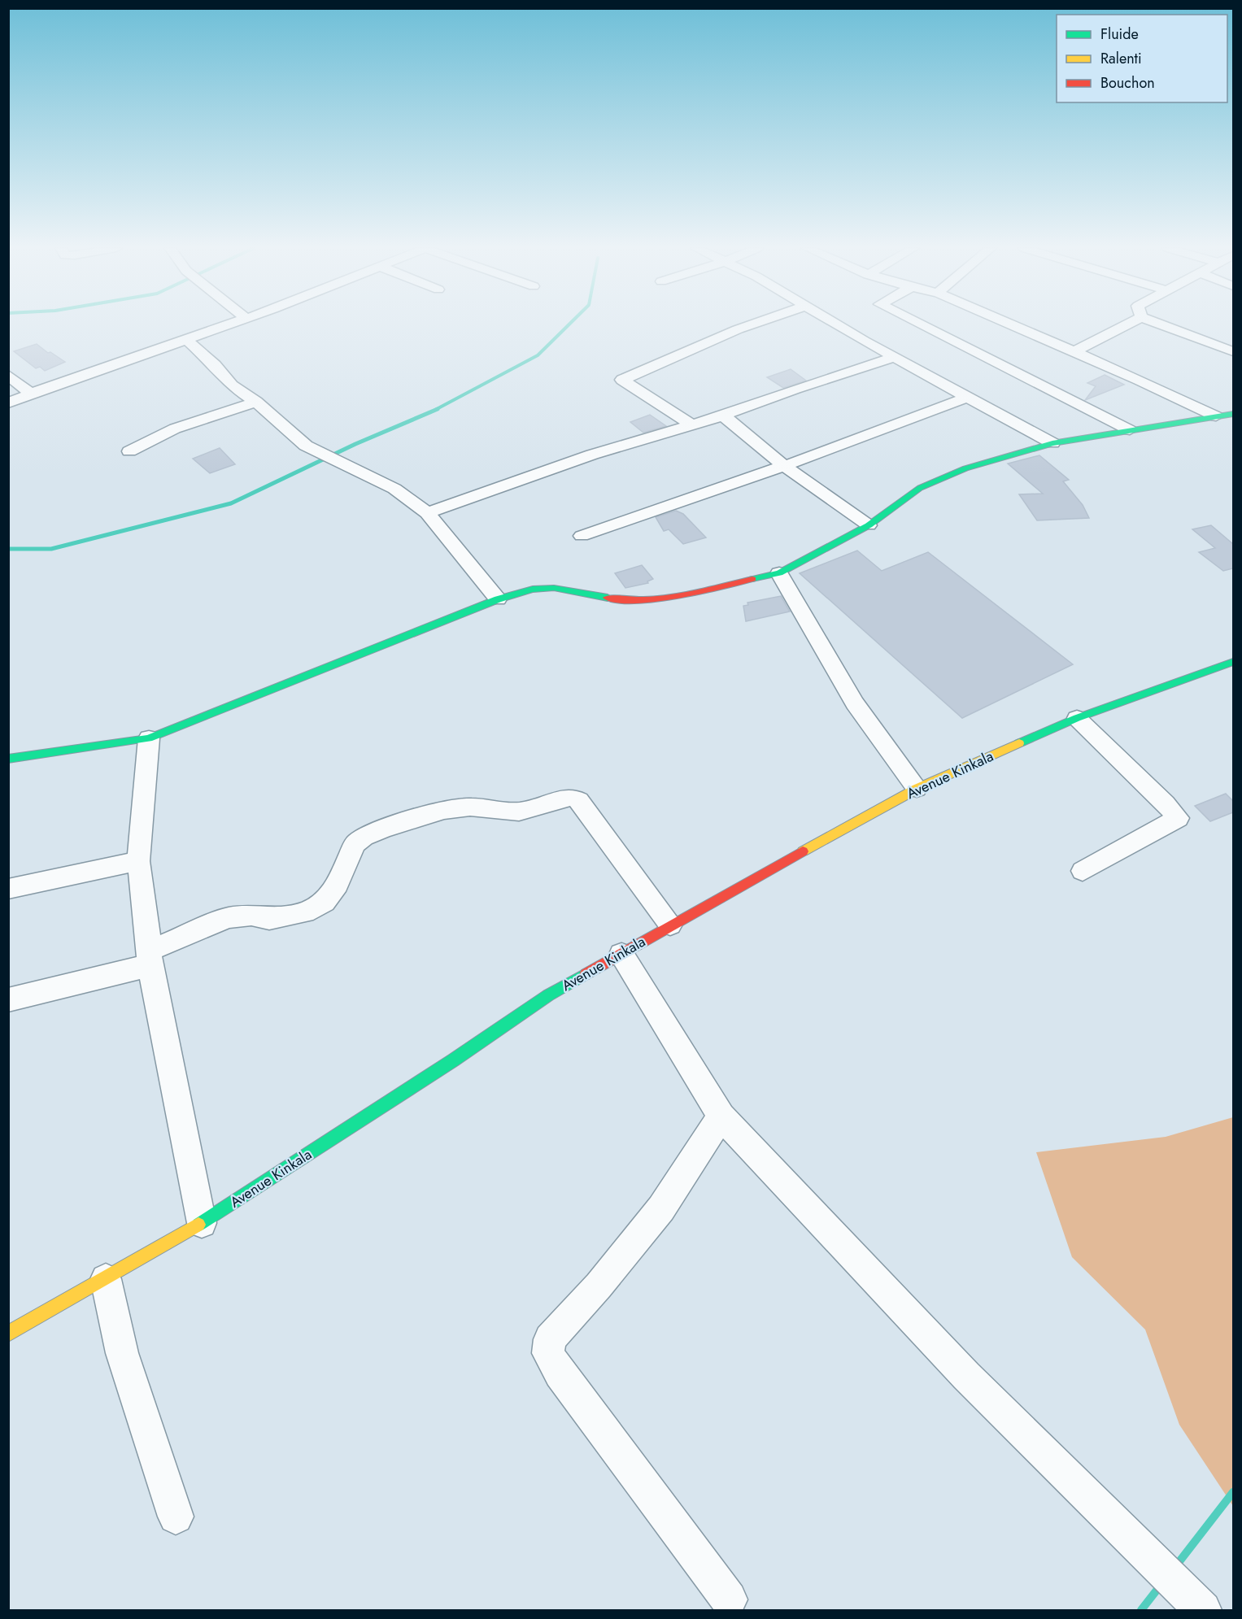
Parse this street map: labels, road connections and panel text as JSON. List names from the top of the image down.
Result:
{
  "streets": {
    "street": ["Avenue Kinkala"]
  },
  "legend": ["Fluide", "Ralenti", "Bouchon"]
}
